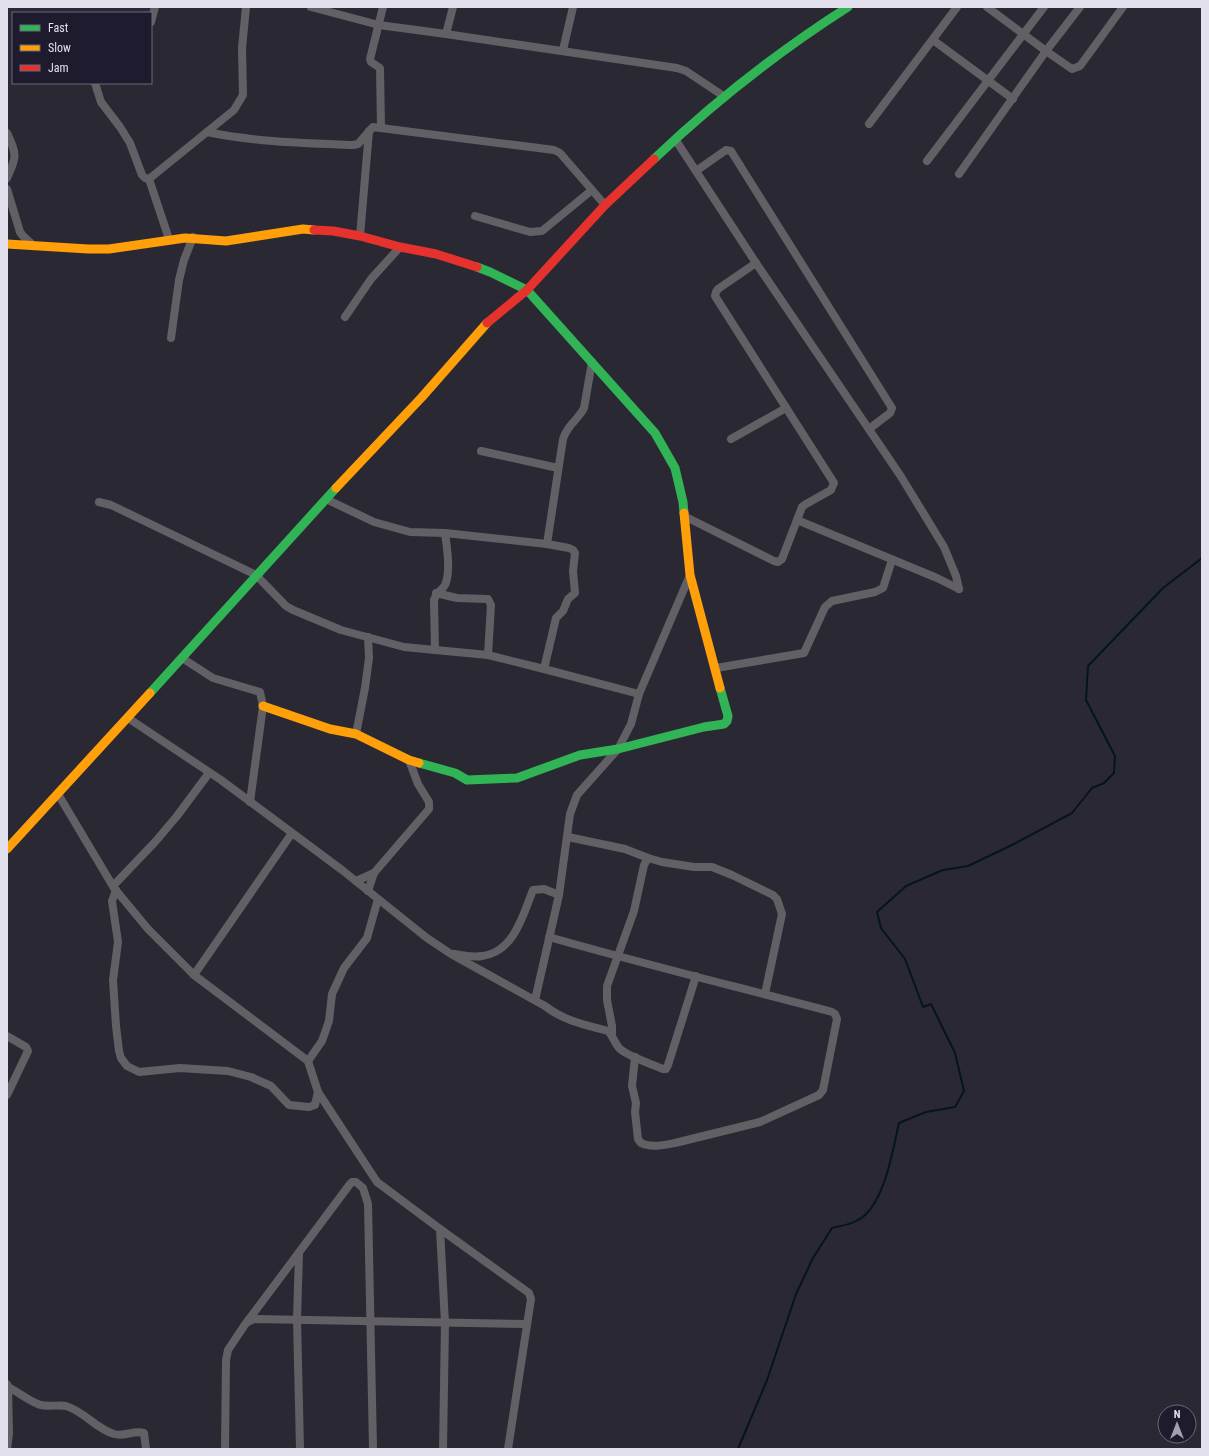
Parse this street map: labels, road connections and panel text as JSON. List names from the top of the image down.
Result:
{
  "legend": ["Fast", "Slow", "Jam"],
  "north": "top"
}
